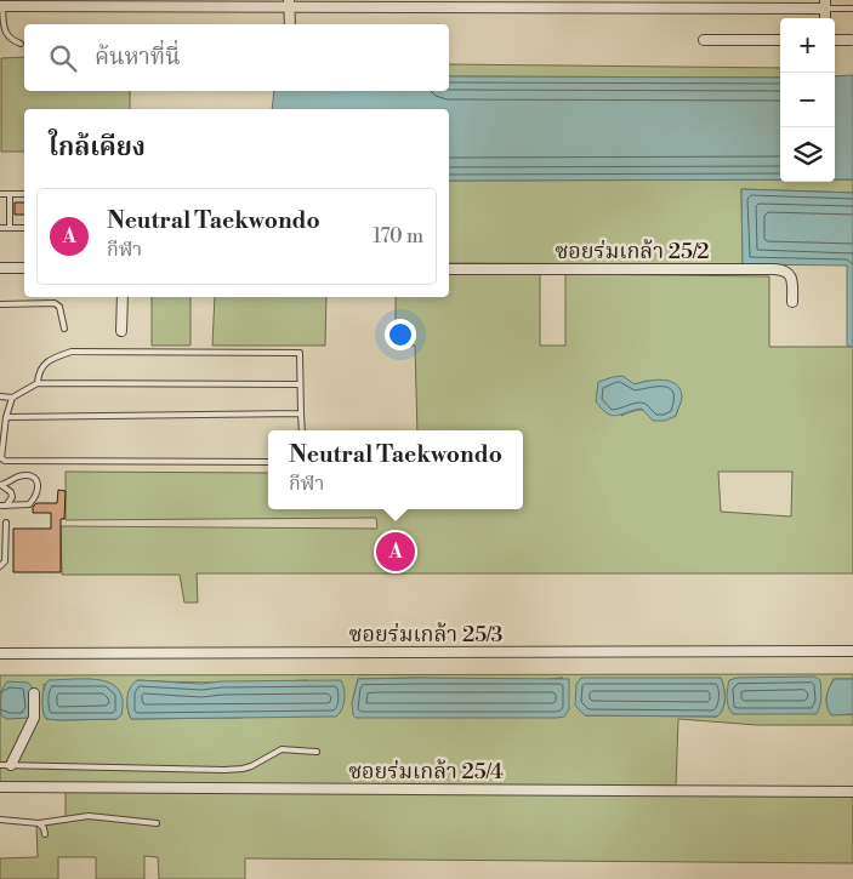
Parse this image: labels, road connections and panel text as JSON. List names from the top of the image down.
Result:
{
  "streets": {
    "street": ["ซอยร่มเกล้า 25/2", "ซอยร่มเกล้า 25/3", "ซอยร่มเกล้า 25/4"]
  },
  "page": {
    "map_buttons": ["+", "−"],
    "search": "ค้นหาที่นี่",
    "heading": "ใกล้เคียง",
    "list": [
      {
        "mark": "A",
        "name": "Neutral Taekwondo",
        "note": "กีฬา",
        "value": "170 m"
      }
    ],
    "popup": ["Neutral Taekwondo", "กีฬา"],
    "pins": "A"
  }
}
